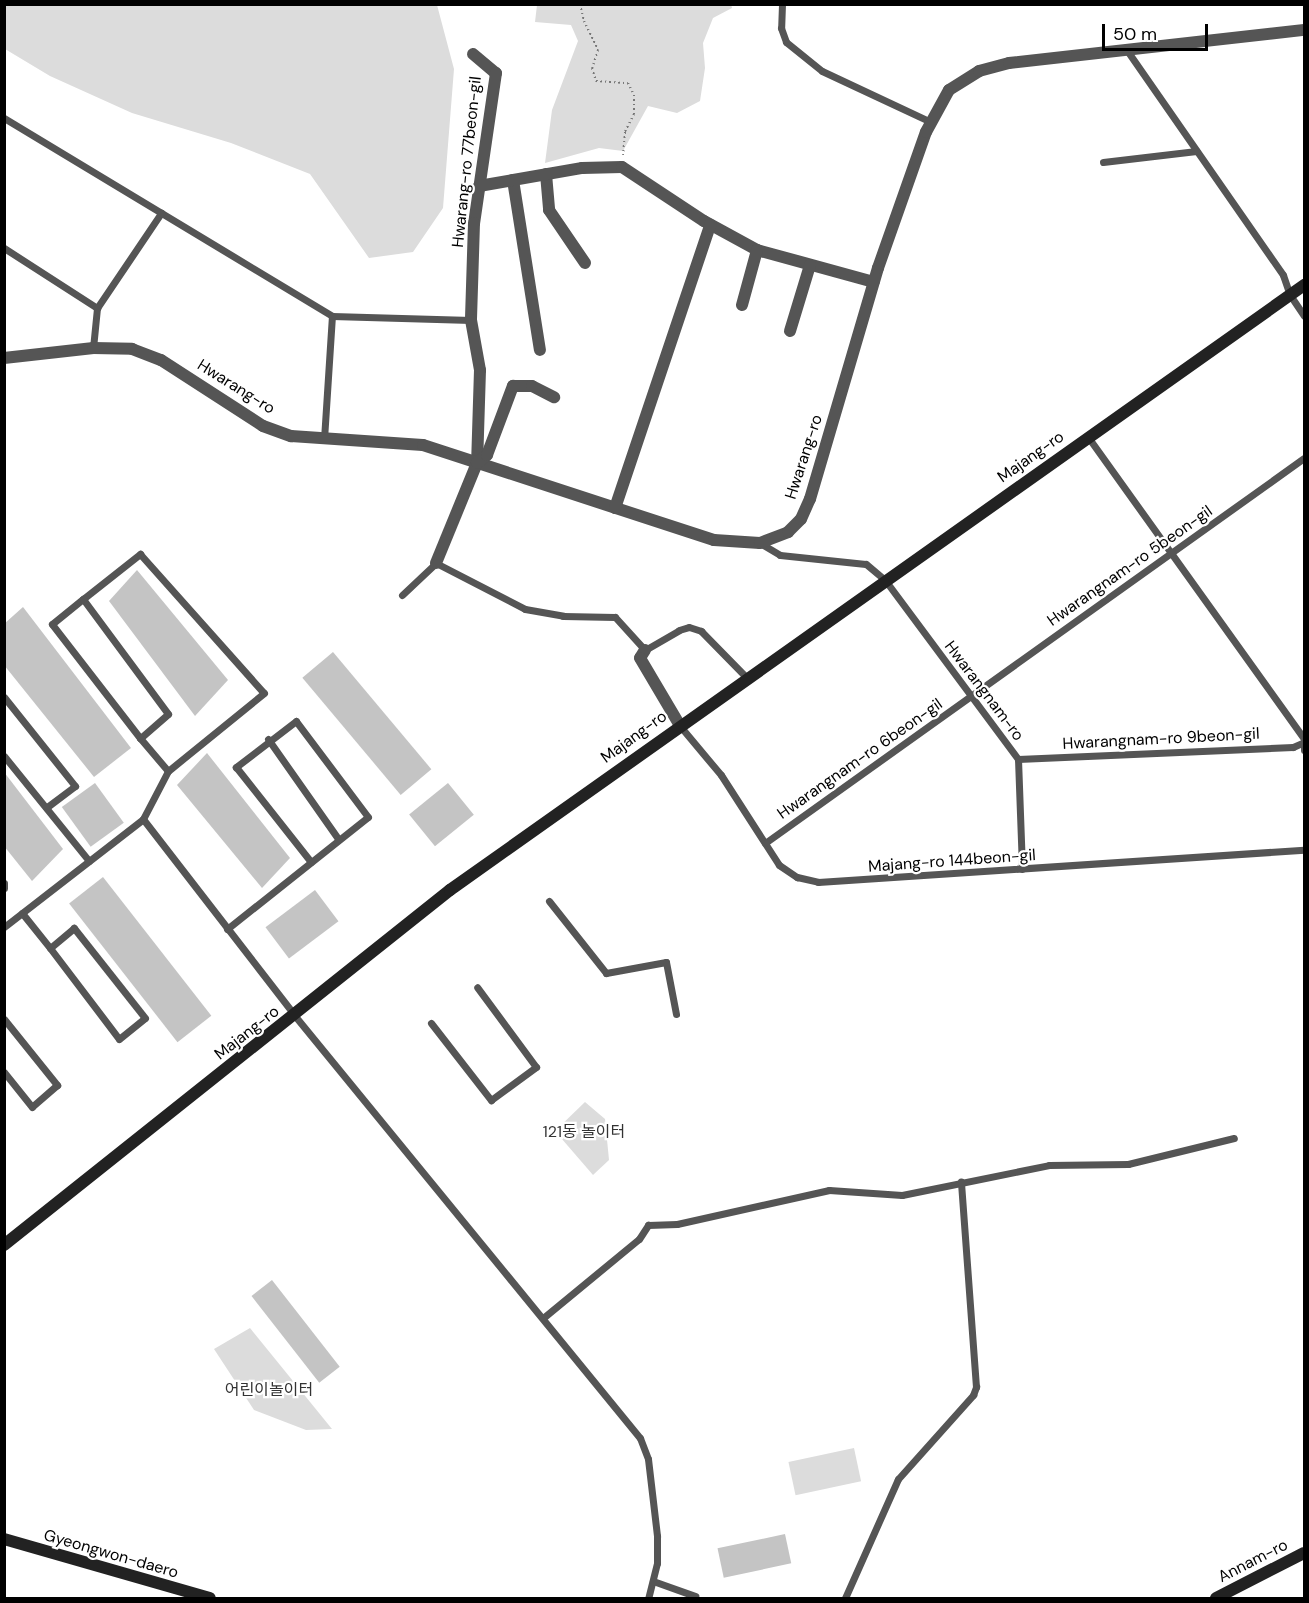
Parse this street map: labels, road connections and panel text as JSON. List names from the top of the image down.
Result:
{
  "streets": {
    "main road": ["Majang-ro", "Gyeongwon-daero", "Annam-ro"],
    "street": ["Hwarang-ro 77beon-gil", "Hwarang-ro"],
    "lane": [
      "Hwarangnam-ro 5beon-gil",
      "Hwarangnam-ro",
      "Hwarangnam-ro 9beon-gil",
      "Hwarangnam-ro 6beon-gil",
      "Majang-ro 144beon-gil"
    ]
  },
  "crossings": [
    ["Hwarang-ro 77beon-gil", "Hwarang-ro"],
    ["Hwarang-ro", "Hwarangnam-ro"],
    ["Majang-ro", "Hwarangnam-ro"],
    ["Majang-ro", "Majang-ro 144beon-gil"],
    ["Hwarangnam-ro 5beon-gil", "Hwarangnam-ro"],
    ["Hwarangnam-ro 5beon-gil", "Hwarangnam-ro 6beon-gil"],
    ["Hwarangnam-ro", "Hwarangnam-ro 9beon-gil"],
    ["Hwarangnam-ro", "Hwarangnam-ro 6beon-gil"],
    ["Hwarangnam-ro", "Majang-ro 144beon-gil"],
    ["Hwarangnam-ro 6beon-gil", "Majang-ro 144beon-gil"]
  ],
  "parks": ["121동 놀이터", "어린이놀이터"],
  "scale_bar": "50 m"
}
